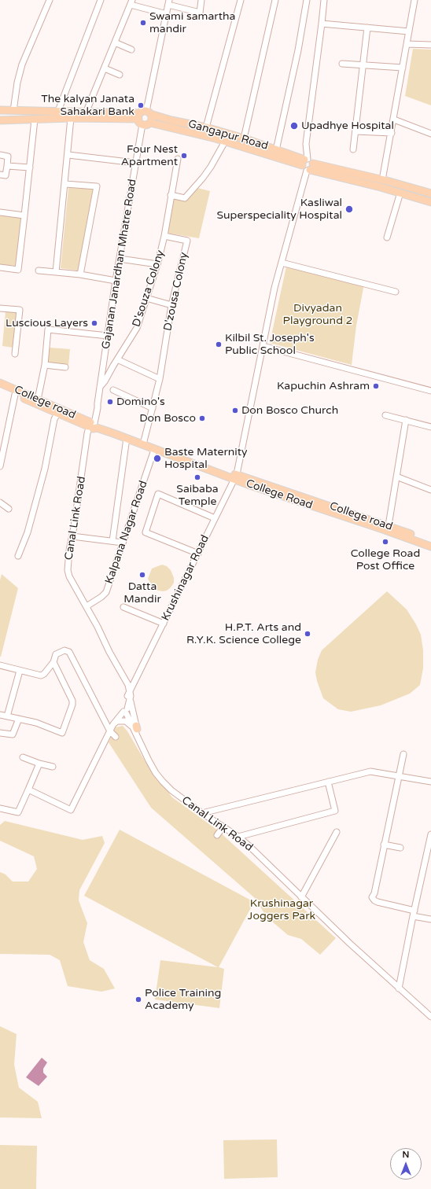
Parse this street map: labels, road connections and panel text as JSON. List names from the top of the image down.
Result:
{
  "streets": {
    "main road": ["Gangapur Road", "College road", "College Road"],
    "street": [
      "Gajanan Janardhan Mhatre Road",
      "D'souza Colony",
      "D'zousa Colony",
      "Canal Link Road",
      "Kalpana Nagar Road",
      "Krushinagar Road"
    ]
  },
  "crossings": [
    ["Gangapur Road", "Gajanan Janardhan Mhatre Road"],
    ["Gangapur Road", "Krushinagar Road"],
    ["Gajanan Janardhan Mhatre Road", "D'souza Colony"],
    ["Gajanan Janardhan Mhatre Road", "College road"],
    ["Gajanan Janardhan Mhatre Road", "College Road"],
    ["Gajanan Janardhan Mhatre Road", "Canal Link Road"],
    ["D'souza Colony", "D'zousa Colony"],
    ["D'zousa Colony", "College road"],
    ["College road", "College Road"],
    ["College road", "Canal Link Road"],
    ["College road", "Krushinagar Road"],
    ["College Road", "Canal Link Road"],
    ["College Road", "Kalpana Nagar Road"],
    ["College Road", "Krushinagar Road"],
    ["Canal Link Road", "Kalpana Nagar Road"]
  ],
  "parks": ["Divyadan Playground 2", "Krushinagar Joggers Park"],
  "places": [
    "Swami samartha mandir",
    "The kalyan Janata Sahakari Bank",
    "Upadhye Hospital",
    "Four Nest Apartment",
    "Kasliwal Superspeciality Hospital",
    "Luscious Layers",
    "Kilbil St. Joseph's Public School",
    "Kapuchin Ashram",
    "Domino's",
    "Don Bosco Church",
    "Don Bosco",
    "Baste Maternity Hospital",
    "Saibaba Temple",
    "College Road Post Office",
    "Datta Mandir",
    "H.P.T. Arts and R.Y.K. Science College",
    "Police Training Academy"
  ],
  "north": "top"
}
